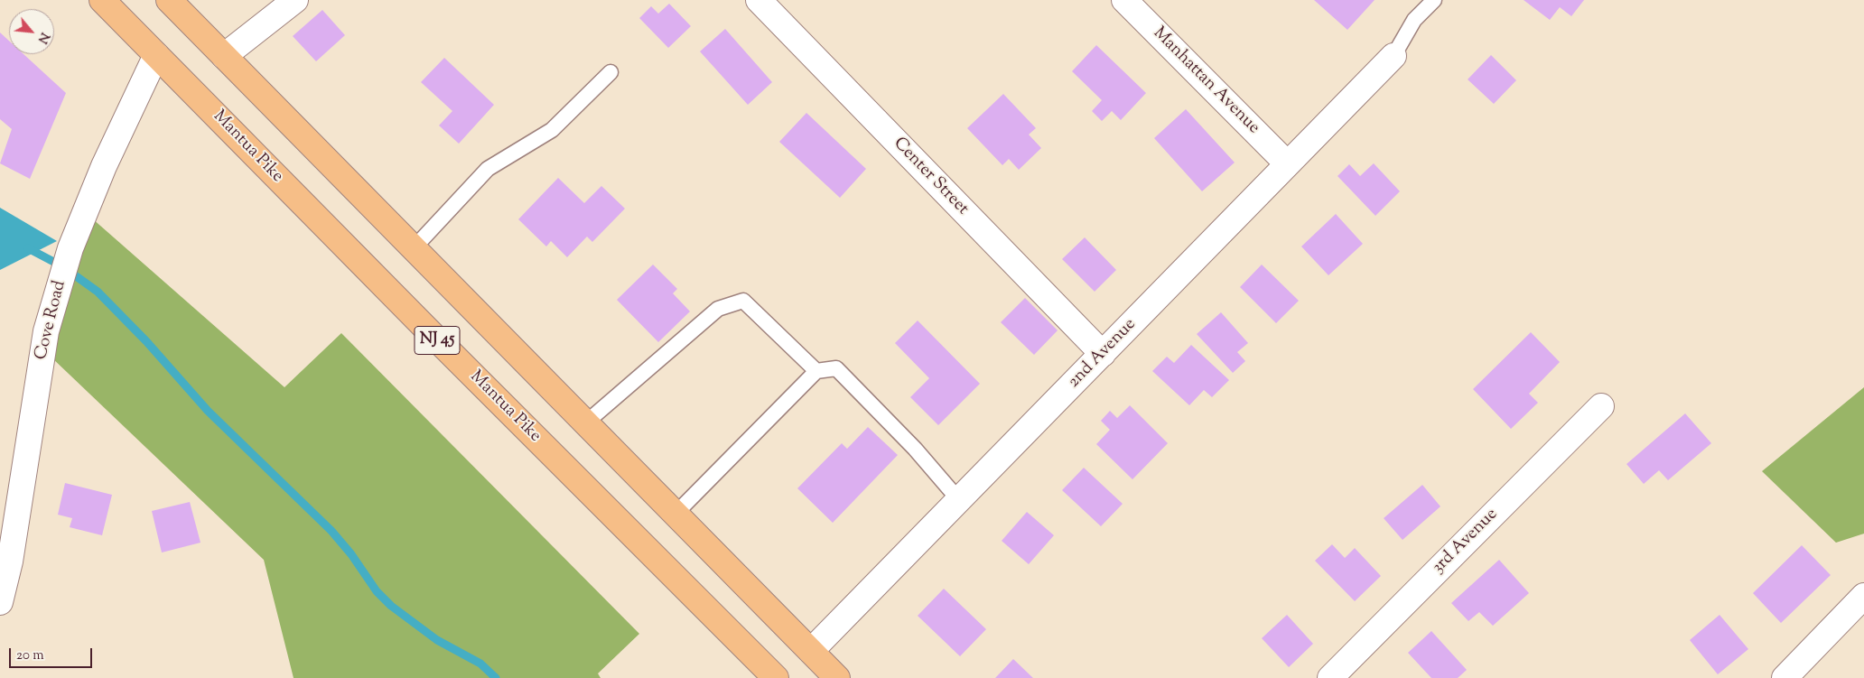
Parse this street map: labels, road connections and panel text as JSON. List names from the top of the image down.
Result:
{
  "streets": {
    "main road": ["Mantua Pike", "NJ 45"],
    "street": [
      "Manhattan Avenue",
      "Center Street",
      "Cove Road",
      "2nd Avenue",
      "3rd Avenue"
    ]
  },
  "crossings": [
    ["Manhattan Avenue", "2nd Avenue"],
    ["Mantua Pike", "Cove Road"],
    ["Center Street", "2nd Avenue"],
    ["NJ 45", "2nd Avenue"]
  ],
  "scale_bar": "20 m",
  "north": "bottom right"
}
